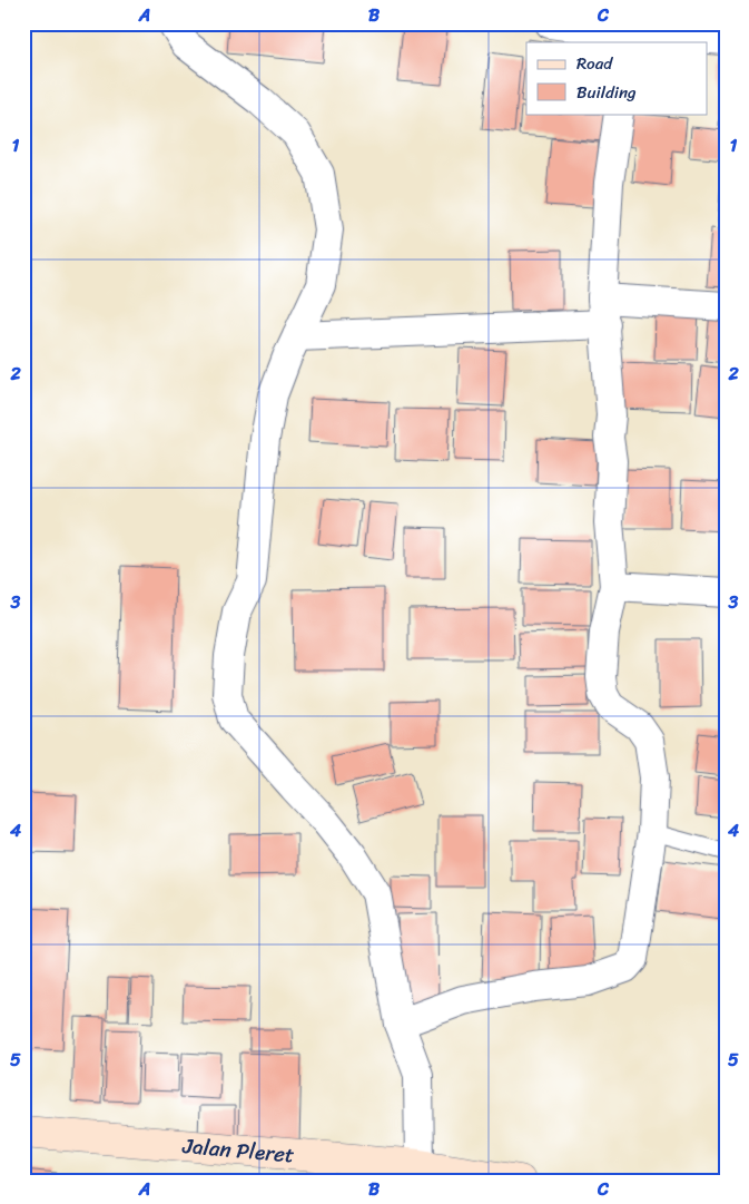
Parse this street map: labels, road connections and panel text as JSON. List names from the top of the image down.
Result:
{
  "streets": {
    "main road": ["Jalan Pleret"]
  },
  "legend": ["Road", "Building"],
  "grid": {
    "columns": ["A", "B", "C"],
    "rows": [
      "1",
      "2",
      "3",
      "4",
      "5"
    ]
  }
}
